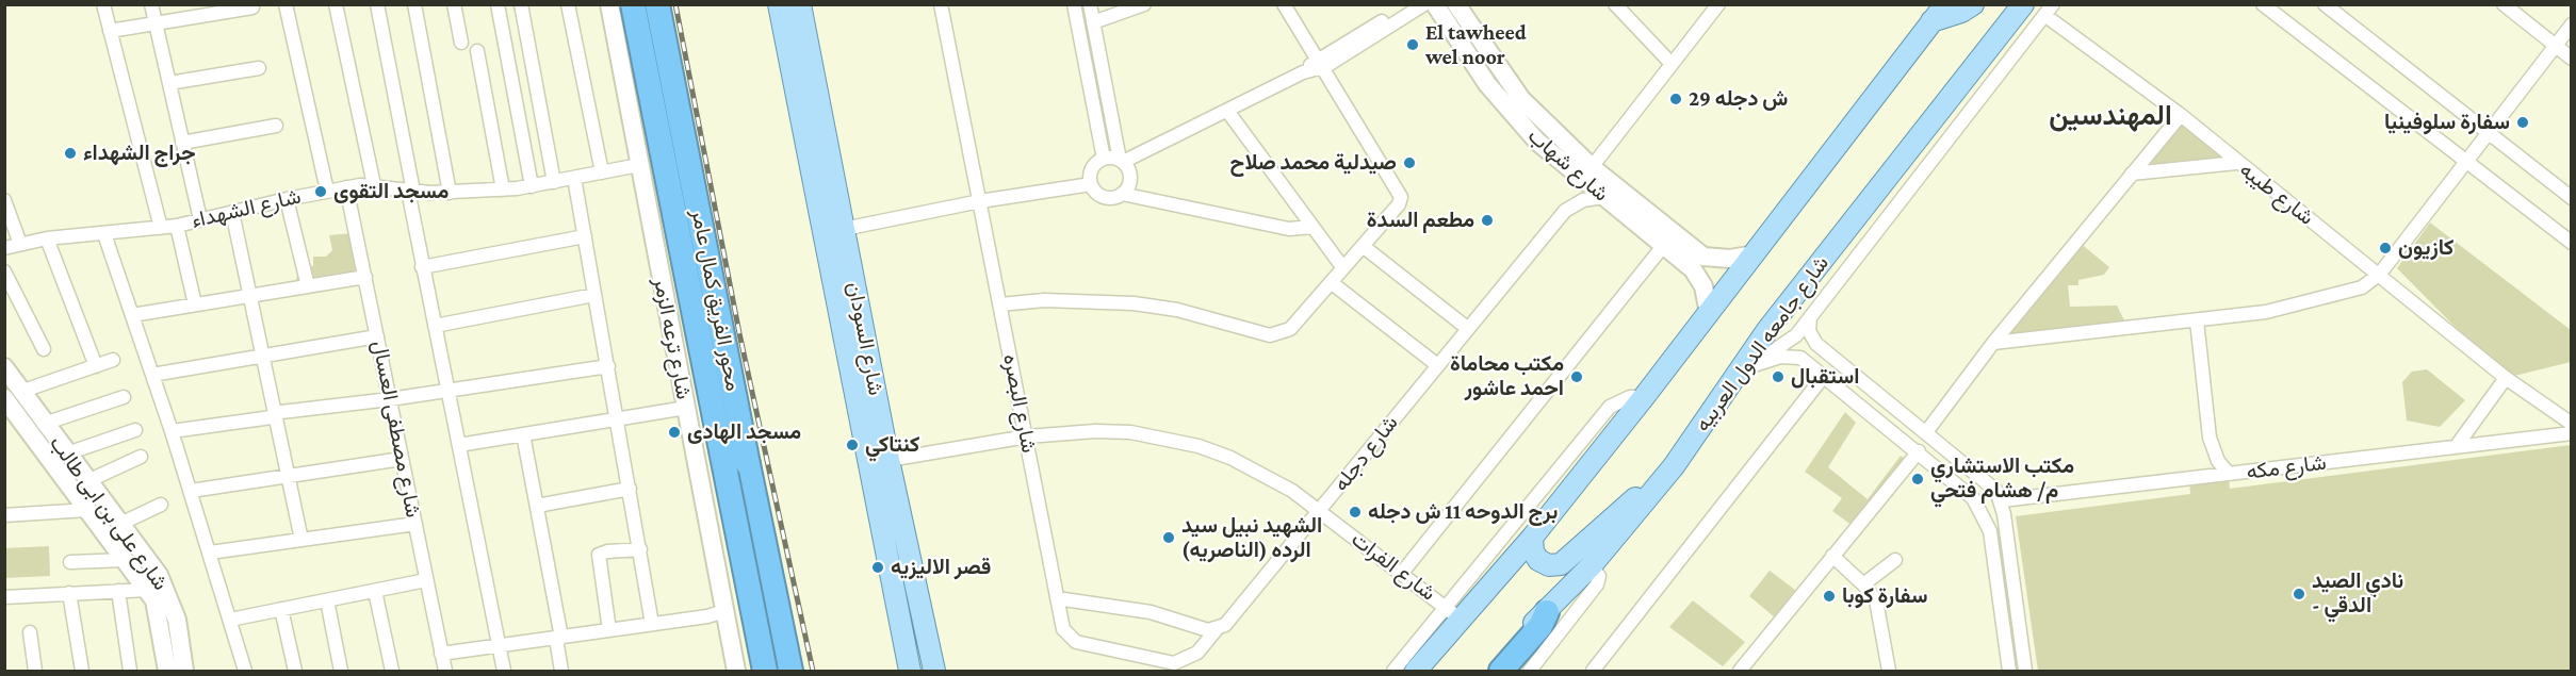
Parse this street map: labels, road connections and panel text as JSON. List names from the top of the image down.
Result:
{
  "streets": {
    "highway": ["محور الفريق كمال عامر"],
    "main road": ["شارع السودان", "شارع جامعه الدول العربيه"],
    "street": [
      "شارع شهاب",
      "شارع طيبه",
      "شارع الشهداء",
      "شارع ترعه الزمر",
      "شارع البصره",
      "شارع مصطفى العسال",
      "شارع دجله",
      "شارع مكه",
      "شارع على بن ابى طالب",
      "شارع الفرات"
    ]
  },
  "crossings": [
    ["شارع شهاب", "شارع دجله"],
    ["شارع الشهداء", "شارع ترعه الزمر"],
    ["شارع الشهداء", "شارع مصطفى العسال"],
    ["شارع السودان", "شارع الفرات"],
    ["شارع البصره", "شارع دجله"],
    ["شارع البصره", "شارع الفرات"],
    ["شارع دجله", "شارع الفرات"]
  ],
  "districts": ["المهندسين"],
  "places": [
    "El tawheed wel noor",
    "29 ش دجله",
    "سفارة سلوفينيا",
    "جراج الشهداء",
    "صيدلية محمد صلاح",
    "مسجد التقوى",
    "مطعم السدة",
    "كازيون",
    "مكتب محاماة احمد عاشور",
    "استقبال",
    "مسجد الهادى",
    "كنتاكي",
    "مكتب الاستشاري م/ هشام فتحي",
    "برج الدوحه 11 ش دجله",
    "الشهيد نبيل سيد الرده (الناصريه)",
    "قصر الاليزيه",
    "نادي الصيد - الدقي",
    "سفارة كوبا"
  ]
}
